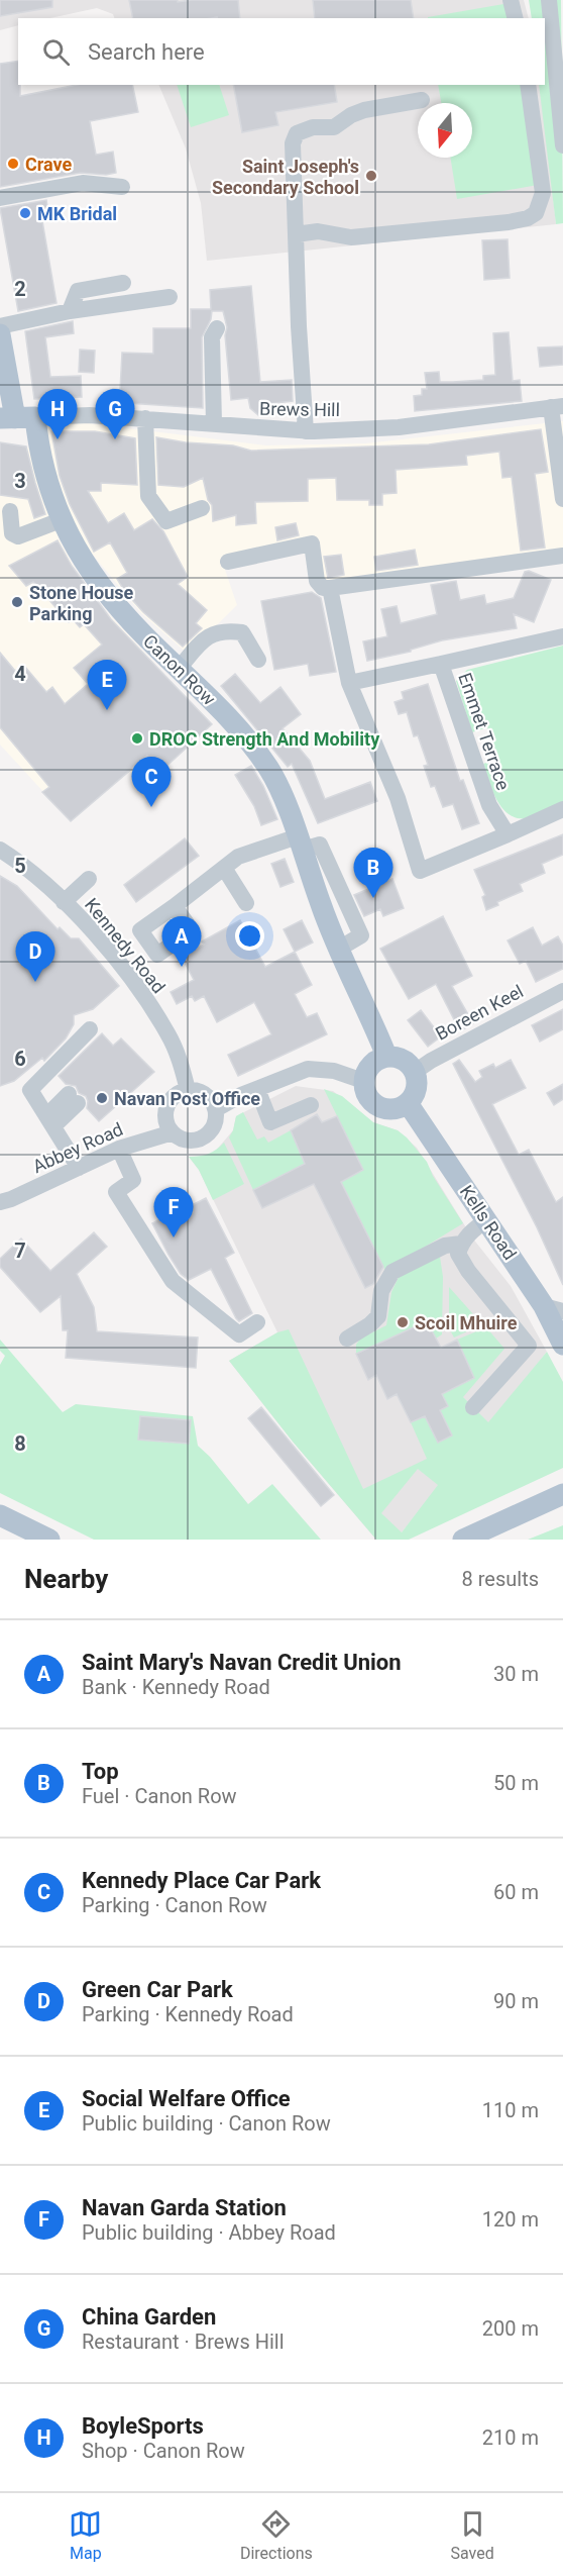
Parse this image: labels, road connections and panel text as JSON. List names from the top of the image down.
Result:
{
  "streets": {
    "main road": ["Canon Row", "Kells Road"],
    "street": [
      "Brews Hill",
      "Emmet Terrace",
      "Kennedy Road",
      "Boreen Keel",
      "Abbey Road"
    ]
  },
  "crossings": [
    ["Brews Hill", "Canon Row"],
    ["Canon Row", "Boreen Keel"],
    ["Canon Row", "Kells Road"],
    ["Kennedy Road", "Abbey Road"],
    ["Boreen Keel", "Kells Road"]
  ],
  "places": [
    "Crave",
    "Saint Joseph's Secondary School",
    "MK Bridal",
    "Stone House Parking",
    "DROC Strength And Mobility",
    "Navan Post Office",
    "Scoil Mhuire"
  ],
  "north": "bottom",
  "page": {
    "search": "Search here",
    "pins": [
      "G",
      "H",
      "E",
      "C",
      "B",
      "A",
      "D",
      "F"
    ],
    "heading": ["Nearby", "8 results"],
    "list": [
      {
        "mark": "A",
        "name": "Saint Mary's Navan Credit Union",
        "note": "Bank · Kennedy Road",
        "value": "30 m"
      },
      {
        "mark": "B",
        "name": "Top",
        "note": "Fuel · Canon Row",
        "value": "50 m"
      },
      {
        "mark": "C",
        "name": "Kennedy Place Car Park",
        "note": "Parking · Canon Row",
        "value": "60 m"
      },
      {
        "mark": "D",
        "name": "Green Car Park",
        "note": "Parking · Kennedy Road",
        "value": "90 m"
      },
      {
        "mark": "E",
        "name": "Social Welfare Office",
        "note": "Public building · Canon Row",
        "value": "110 m"
      },
      {
        "mark": "F",
        "name": "Navan Garda Station",
        "note": "Public building · Abbey Road",
        "value": "120 m"
      },
      {
        "mark": "G",
        "name": "China Garden",
        "note": "Restaurant · Brews Hill",
        "value": "200 m"
      },
      {
        "mark": "H",
        "name": "BoyleSports",
        "note": "Shop · Canon Row",
        "value": "210 m"
      }
    ],
    "nav": ["Map", "Directions", "Saved"]
  },
  "grid": {
    "rows": [
      "2",
      "3",
      "4",
      "5",
      "6",
      "7",
      "8"
    ]
  }
}
